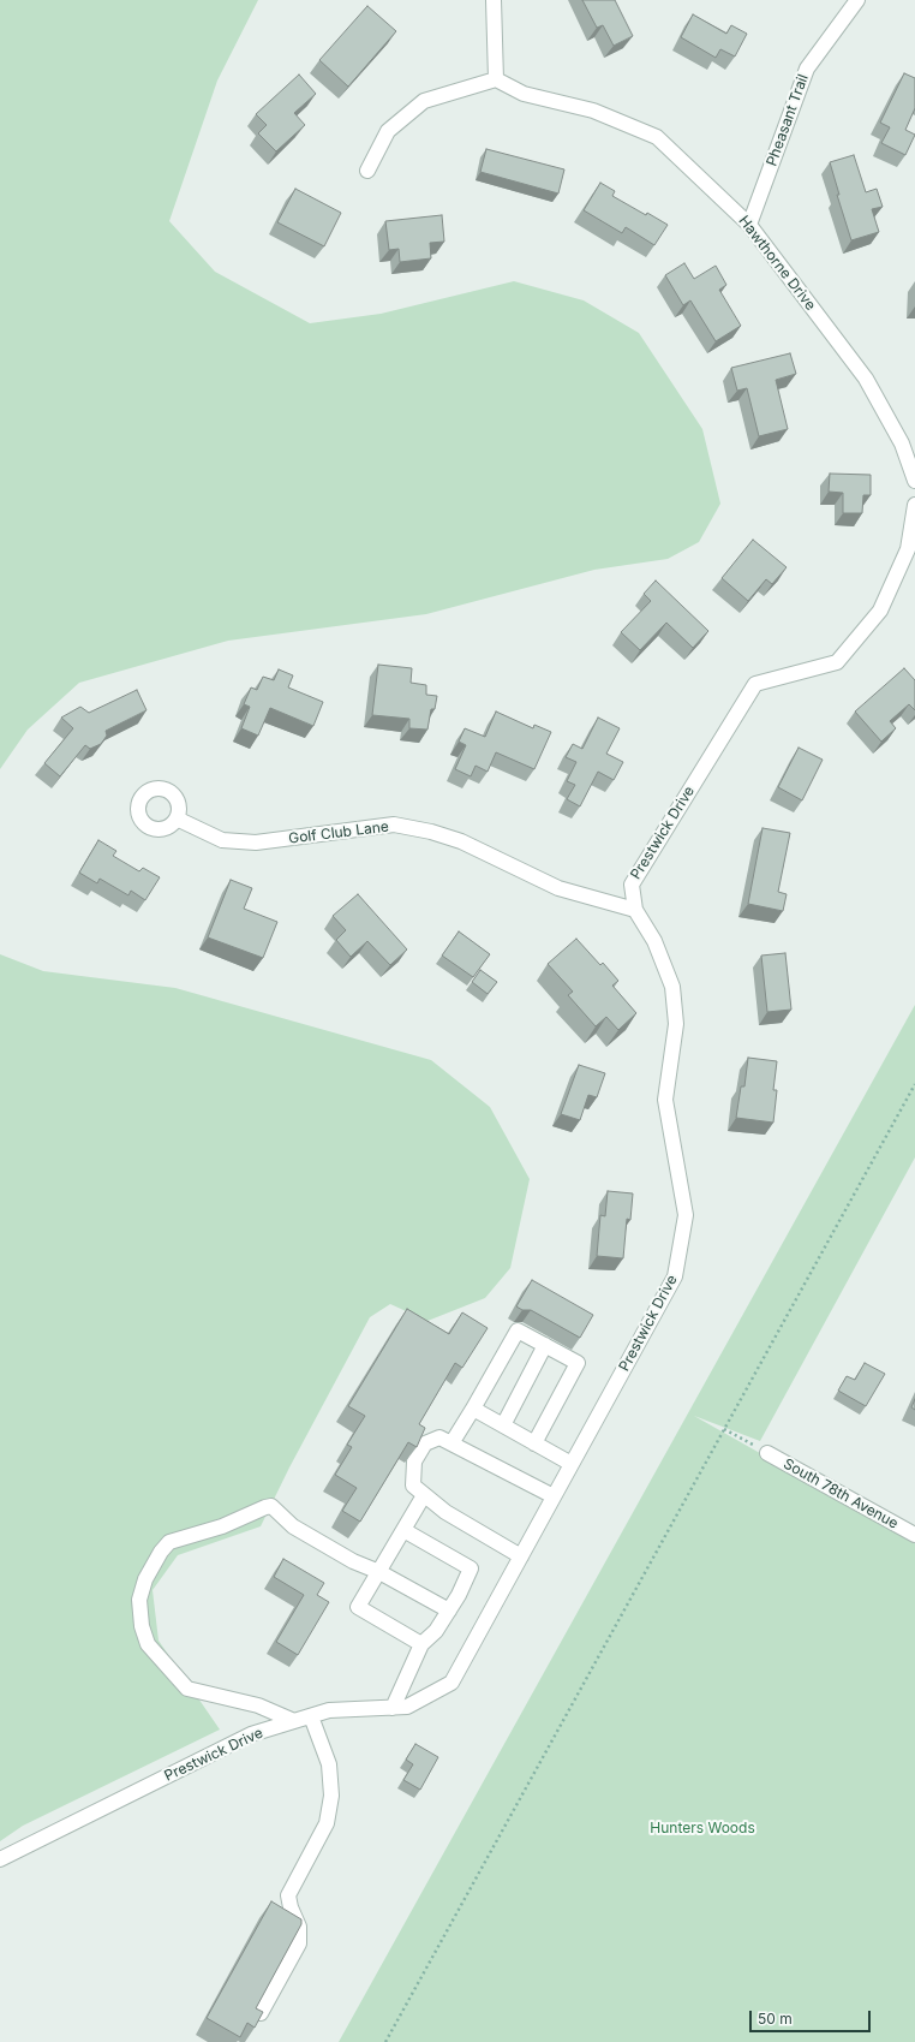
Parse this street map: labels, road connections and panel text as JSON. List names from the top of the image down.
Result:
{
  "streets": {
    "street": [
      "Pheasant Trail",
      "Hawthorne Drive",
      "Golf Club Lane",
      "Prestwick Drive",
      "South 78th Avenue"
    ]
  },
  "crossings": [
    ["Pheasant Trail", "Hawthorne Drive"],
    ["Golf Club Lane", "Prestwick Drive"]
  ],
  "parks": ["Hunters Woods"],
  "scale_bar": "50 m"
}
